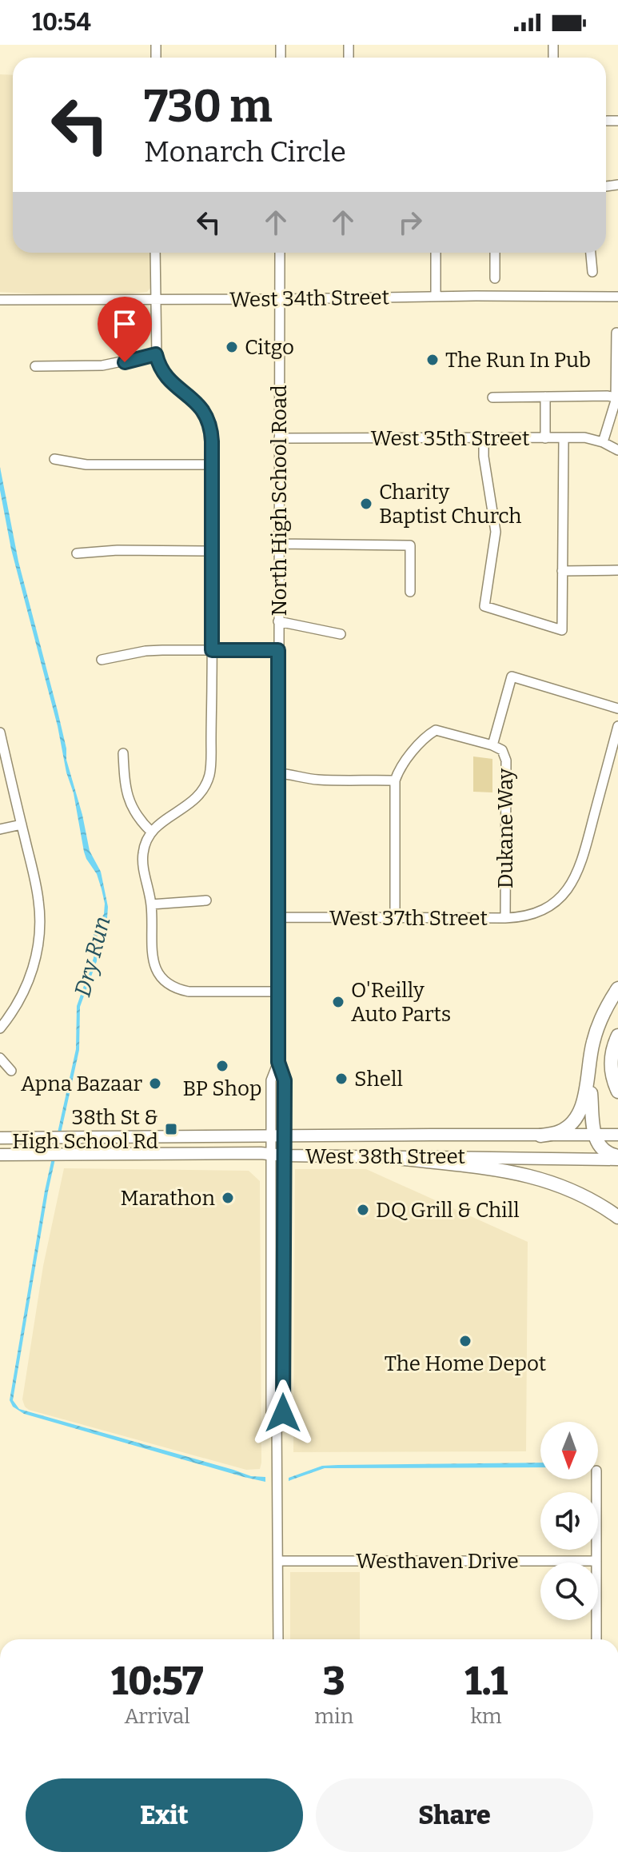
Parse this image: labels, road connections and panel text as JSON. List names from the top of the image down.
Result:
{
  "streets": {
    "main road": ["West 38th Street"],
    "street": [
      "West 34th Street",
      "West 35th Street",
      "North High School Road",
      "Dukane Way",
      "West 37th Street",
      "Westhaven Drive"
    ]
  },
  "crossings": [
    ["West 34th Street", "North High School Road"],
    ["West 35th Street", "North High School Road"],
    ["North High School Road", "West 37th Street"],
    ["North High School Road", "West 38th Street"],
    ["North High School Road", "Westhaven Drive"],
    ["Dukane Way", "West 37th Street"]
  ],
  "water": ["Dry Run"],
  "places": {
    "other": [
      "Citgo",
      "The Run In Pub",
      "Charity Baptist Church",
      "O'Reilly Auto Parts",
      "BP Shop",
      "Shell",
      "Apna Bazaar",
      "Marathon",
      "DQ Grill & Chill",
      "The Home Depot"
    ],
    "transit": ["38th St & High School Rd"]
  },
  "north": "bottom",
  "page": {
    "status": "10:54",
    "turn": ["730 m", "Monarch Circle"],
    "eta": [
      "10:57",
      "Arrival",
      "3",
      "min",
      "1.1",
      "km"
    ],
    "buttons": ["Exit", "Share"]
  }
}
